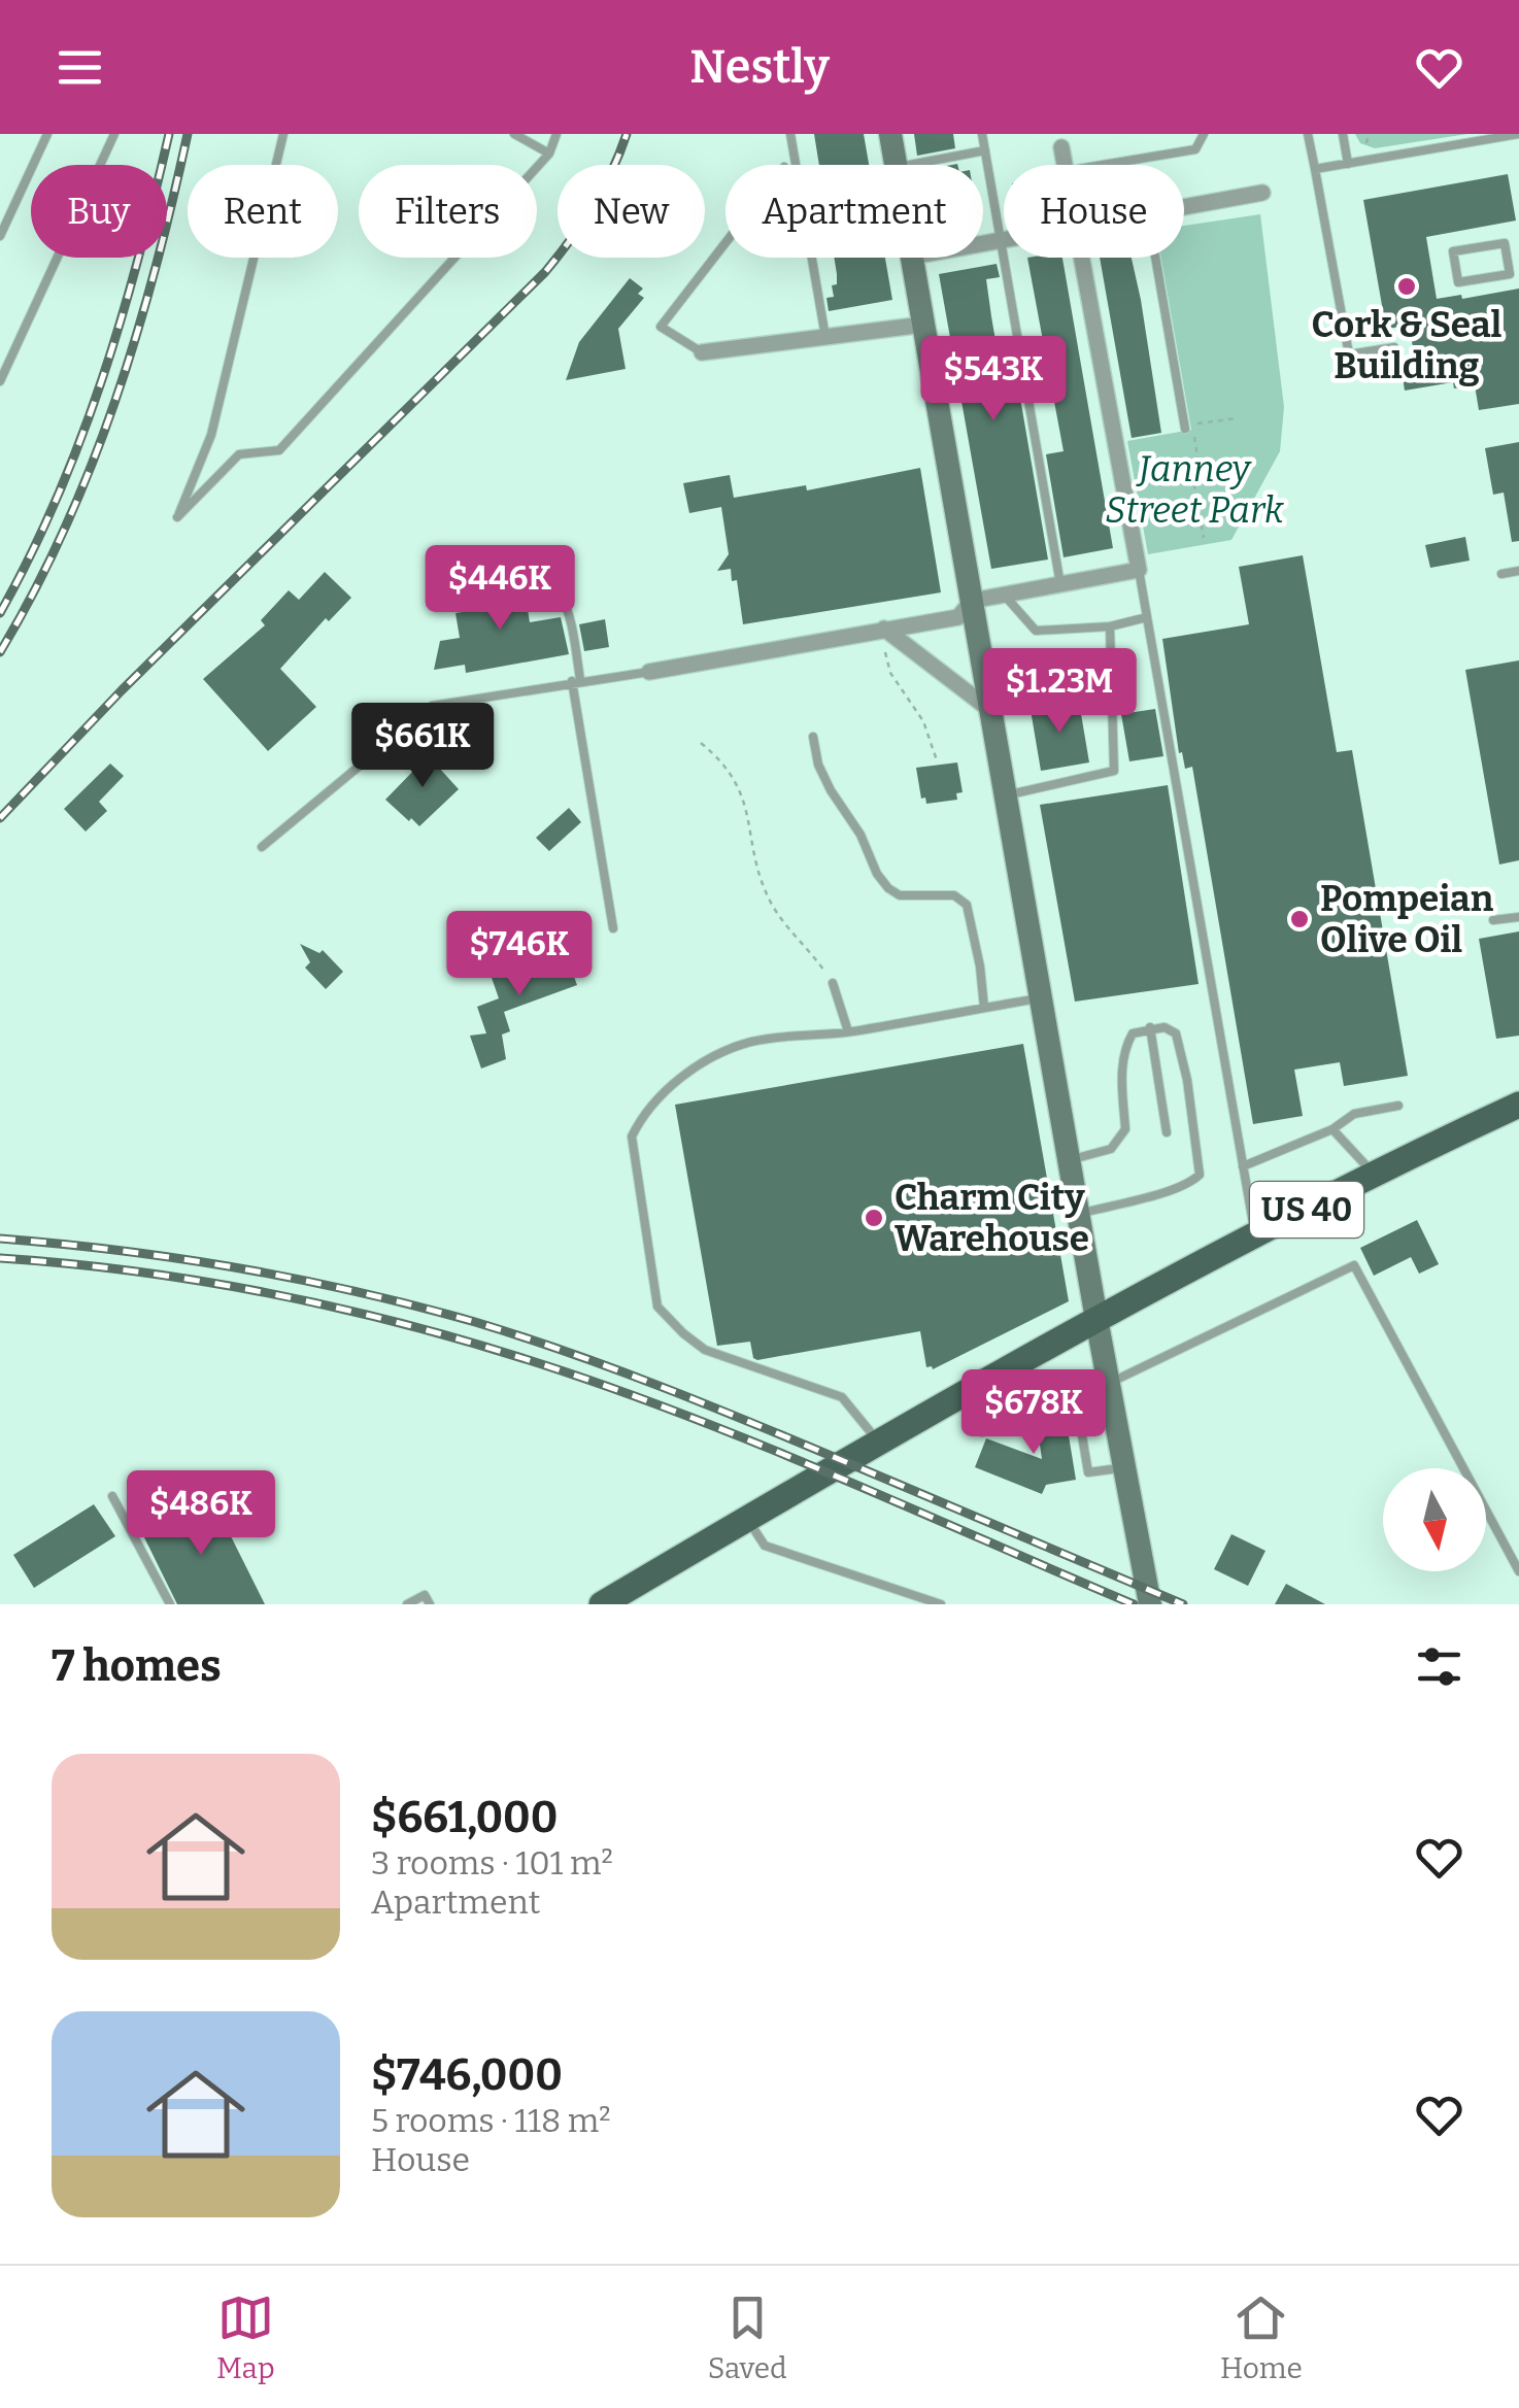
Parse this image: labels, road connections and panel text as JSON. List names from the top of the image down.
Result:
{
  "streets": {
    "main road": ["US 40"]
  },
  "parks": ["Janney Street Park"],
  "places": ["Cork & Seal Building", "Pompeian Olive Oil", "Charm City Warehouse"],
  "north": "bottom",
  "page": {
    "header": "Nestly",
    "chip": [
      "Buy",
      "Rent",
      "Filters",
      "New",
      "Apartment",
      "House"
    ],
    "price": [
      "$543K",
      "$446K",
      "$1.23M",
      "$661K",
      "$746K",
      "$678K",
      "$486K"
    ],
    "heading": "7 homes",
    "list": [
      {
        "name": "$661,000",
        "note": "3 rooms · 101 m² · Apartment"
      },
      {
        "name": "$746,000",
        "note": "5 rooms · 118 m² · House"
      }
    ],
    "tabs": ["Map", "Saved", "Home"]
  }
}
